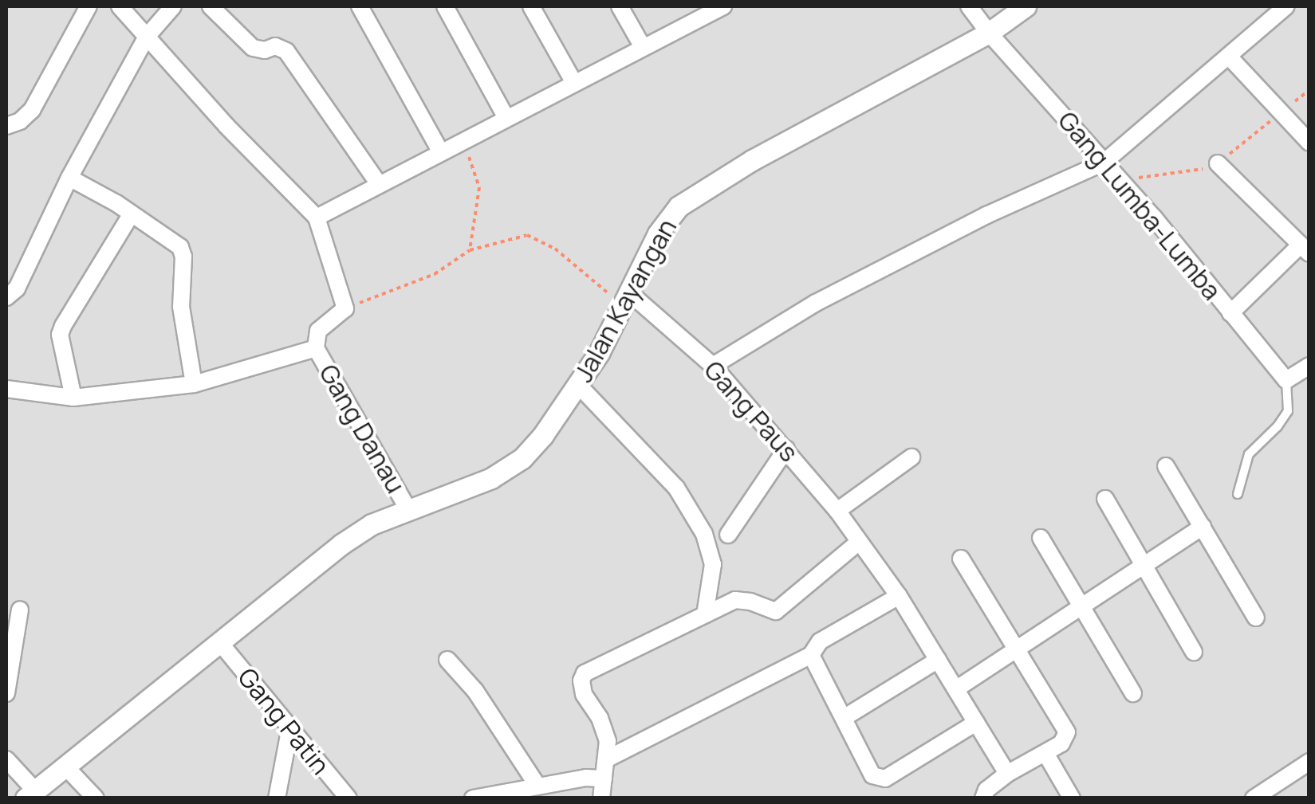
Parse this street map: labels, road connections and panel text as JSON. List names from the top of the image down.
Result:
{
  "streets": {
    "street": [
      "Gang Lumba-Lumba",
      "Jalan Kayangan",
      "Gang Paus",
      "Gang Danau",
      "Gang Patin"
    ]
  },
  "crossings": [
    ["Gang Lumba-Lumba", "Jalan Kayangan"],
    ["Jalan Kayangan", "Gang Paus"],
    ["Jalan Kayangan", "Gang Danau"],
    ["Jalan Kayangan", "Gang Patin"]
  ]
}
